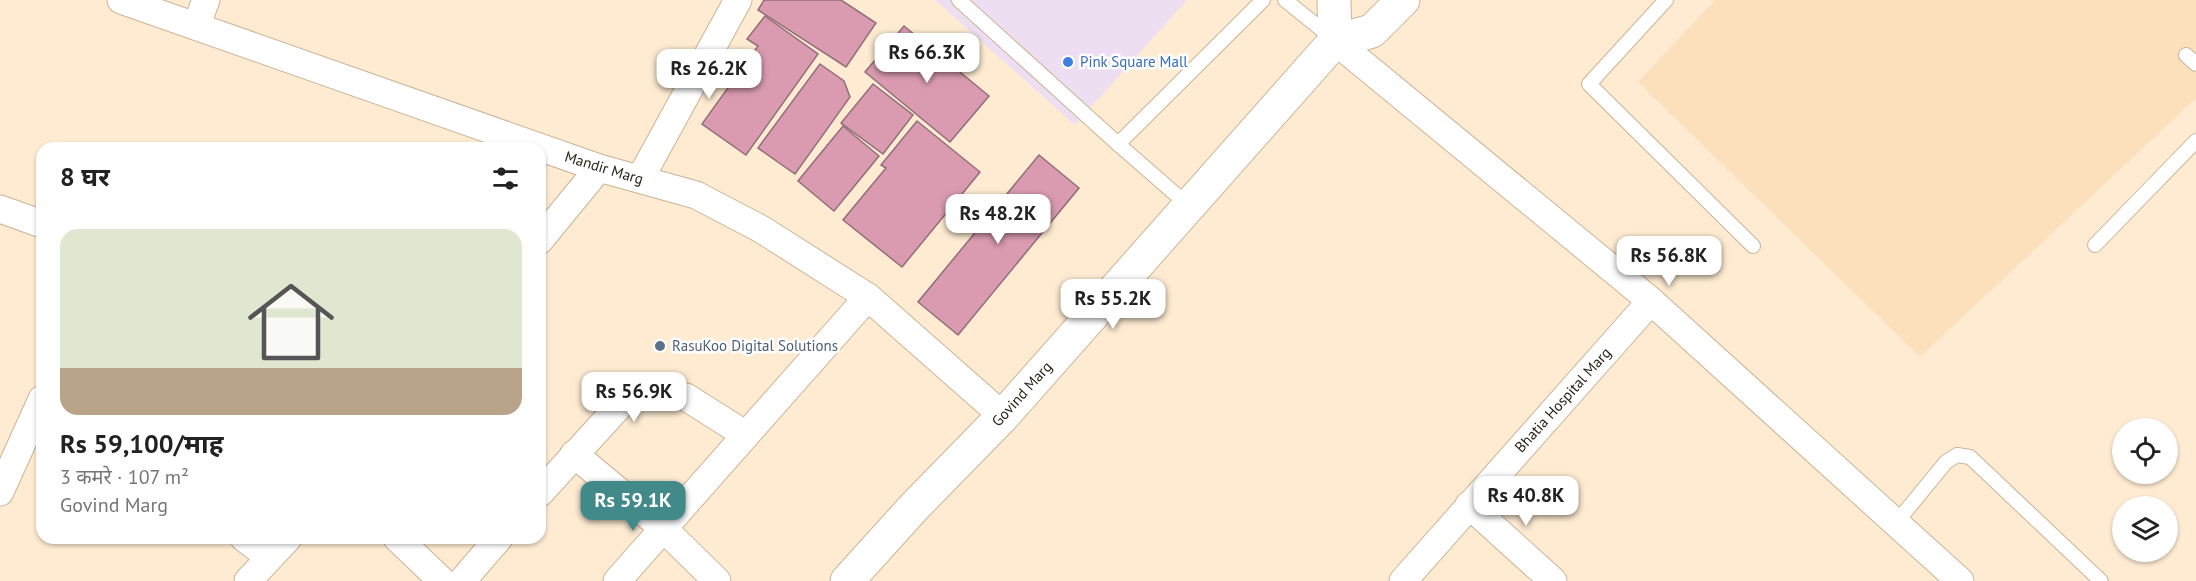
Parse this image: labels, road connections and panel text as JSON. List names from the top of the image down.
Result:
{
  "streets": {
    "street": ["Mandir Marg", "Govind Marg", "Bhatia Hospital Marg"]
  },
  "crossings": [
    ["Mandir Marg", "Govind Marg"]
  ],
  "places": ["Pink Square Mall", "RasuKoo Digital Solutions"],
  "page": {
    "price": [
      "Rs 66.3K",
      "Rs 26.2K",
      "Rs 48.2K",
      "Rs 56.8K",
      "Rs 55.2K",
      "Rs 56.9K",
      "Rs 40.8K",
      "Rs 59.1K"
    ],
    "heading": "8 घर",
    "list": [
      {
        "name": "Rs 59,100/माह",
        "note": "3 कमरे · 107 m² · Govind Marg"
      }
    ]
  }
}
